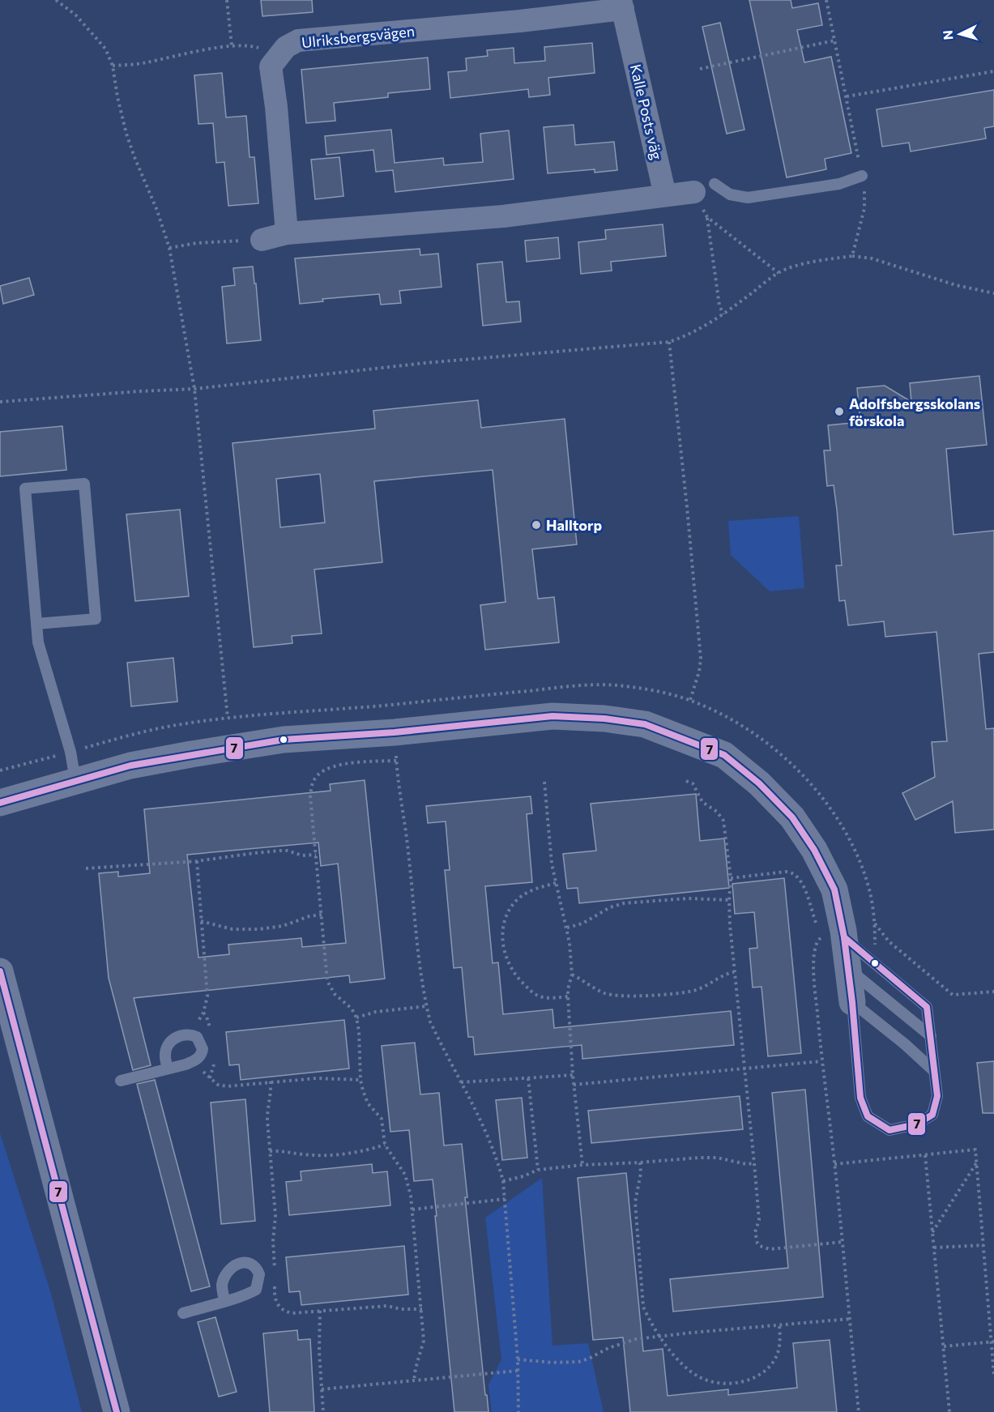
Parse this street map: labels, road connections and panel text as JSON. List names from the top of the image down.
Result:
{
  "streets": {
    "street": ["Ulriksbergsvägen", "Kalle Posts väg"]
  },
  "crossings": [
    ["Ulriksbergsvägen", "Kalle Posts väg"]
  ],
  "places": ["Adolfsbergsskolans förskola", "Halltorp"],
  "lines": ["transit line 7"],
  "north": "left"
}
